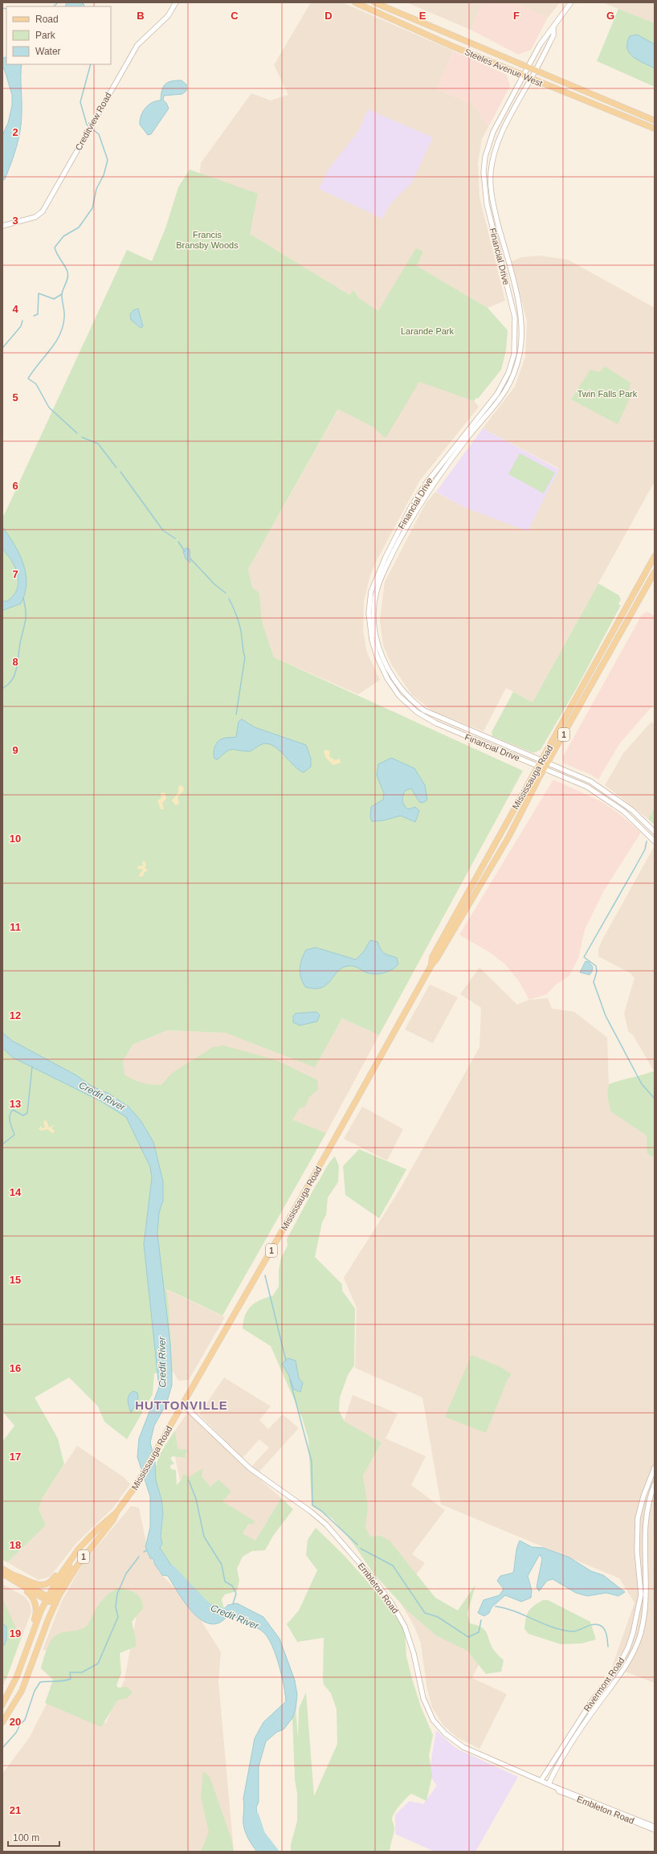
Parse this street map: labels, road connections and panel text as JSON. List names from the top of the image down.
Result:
{
  "streets": {
    "main road": ["Steeles Avenue West", "1", "Mississauga Road"],
    "street": [
      "Creditview Road",
      "Financial Drive",
      "Embleton Road",
      "Rivermont Road"
    ]
  },
  "crossings": [
    ["Steeles Avenue West", "Financial Drive"],
    ["Financial Drive", "Mississauga Road"],
    ["Mississauga Road", "Embleton Road"],
    ["Embleton Road", "Rivermont Road"]
  ],
  "districts": ["HUTTONVILLE"],
  "water": ["Credit River"],
  "parks": ["Francis Bransby Woods", "Larande Park", "Twin Falls Park"],
  "legend": ["Road", "Park", "Water"],
  "scale_bar": "100 m",
  "grid": {
    "columns": [
      "B",
      "C",
      "D",
      "E",
      "F",
      "G"
    ],
    "rows": [
      "2",
      "3",
      "4",
      "5",
      "6",
      "7",
      "8",
      "9",
      "10",
      "11",
      "12",
      "13",
      "14",
      "15",
      "16",
      "17",
      "18",
      "19",
      "20",
      "21"
    ]
  }
}
